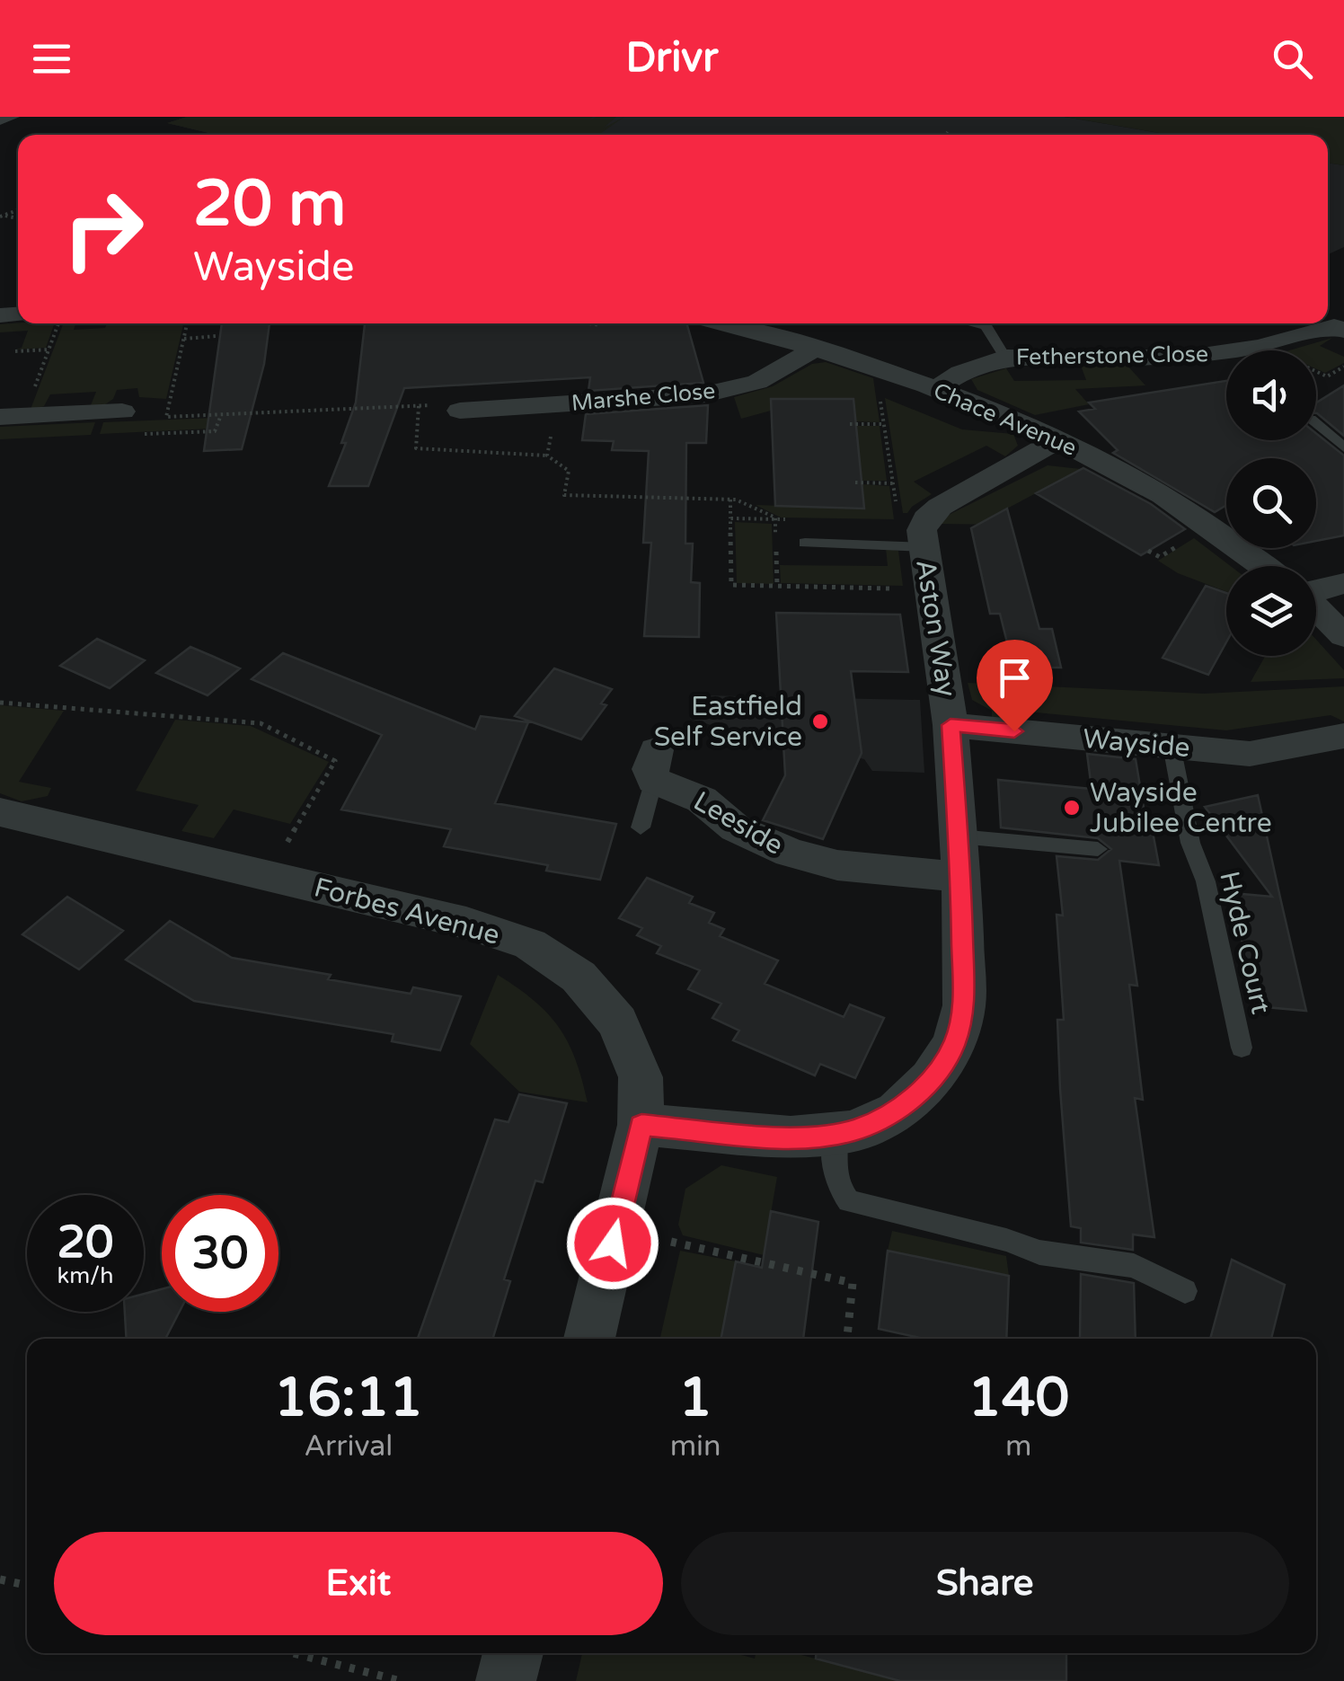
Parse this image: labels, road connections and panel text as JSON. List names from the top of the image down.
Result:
{
  "streets": {
    "street": [
      "Fetherstone Close",
      "Marshe Close",
      "Chace Avenue",
      "Aston Way",
      "Wayside",
      "Leeside",
      "Forbes Avenue"
    ],
    "lane": ["Hyde Court"]
  },
  "crossings": [
    ["Fetherstone Close", "Chace Avenue"],
    ["Marshe Close", "Chace Avenue"],
    ["Chace Avenue", "Aston Way"],
    ["Aston Way", "Wayside"],
    ["Wayside", "Hyde Court"]
  ],
  "places": ["Eastfield Self Service", "Wayside Jubilee Centre"],
  "page": {
    "header": "Drivr",
    "turn": ["20 m", "Wayside"],
    "speed": "20 km/h",
    "limit": "30",
    "eta": [
      "16:11",
      "Arrival",
      "1",
      "min",
      "140",
      "m"
    ],
    "buttons": ["Exit", "Share"]
  }
}
